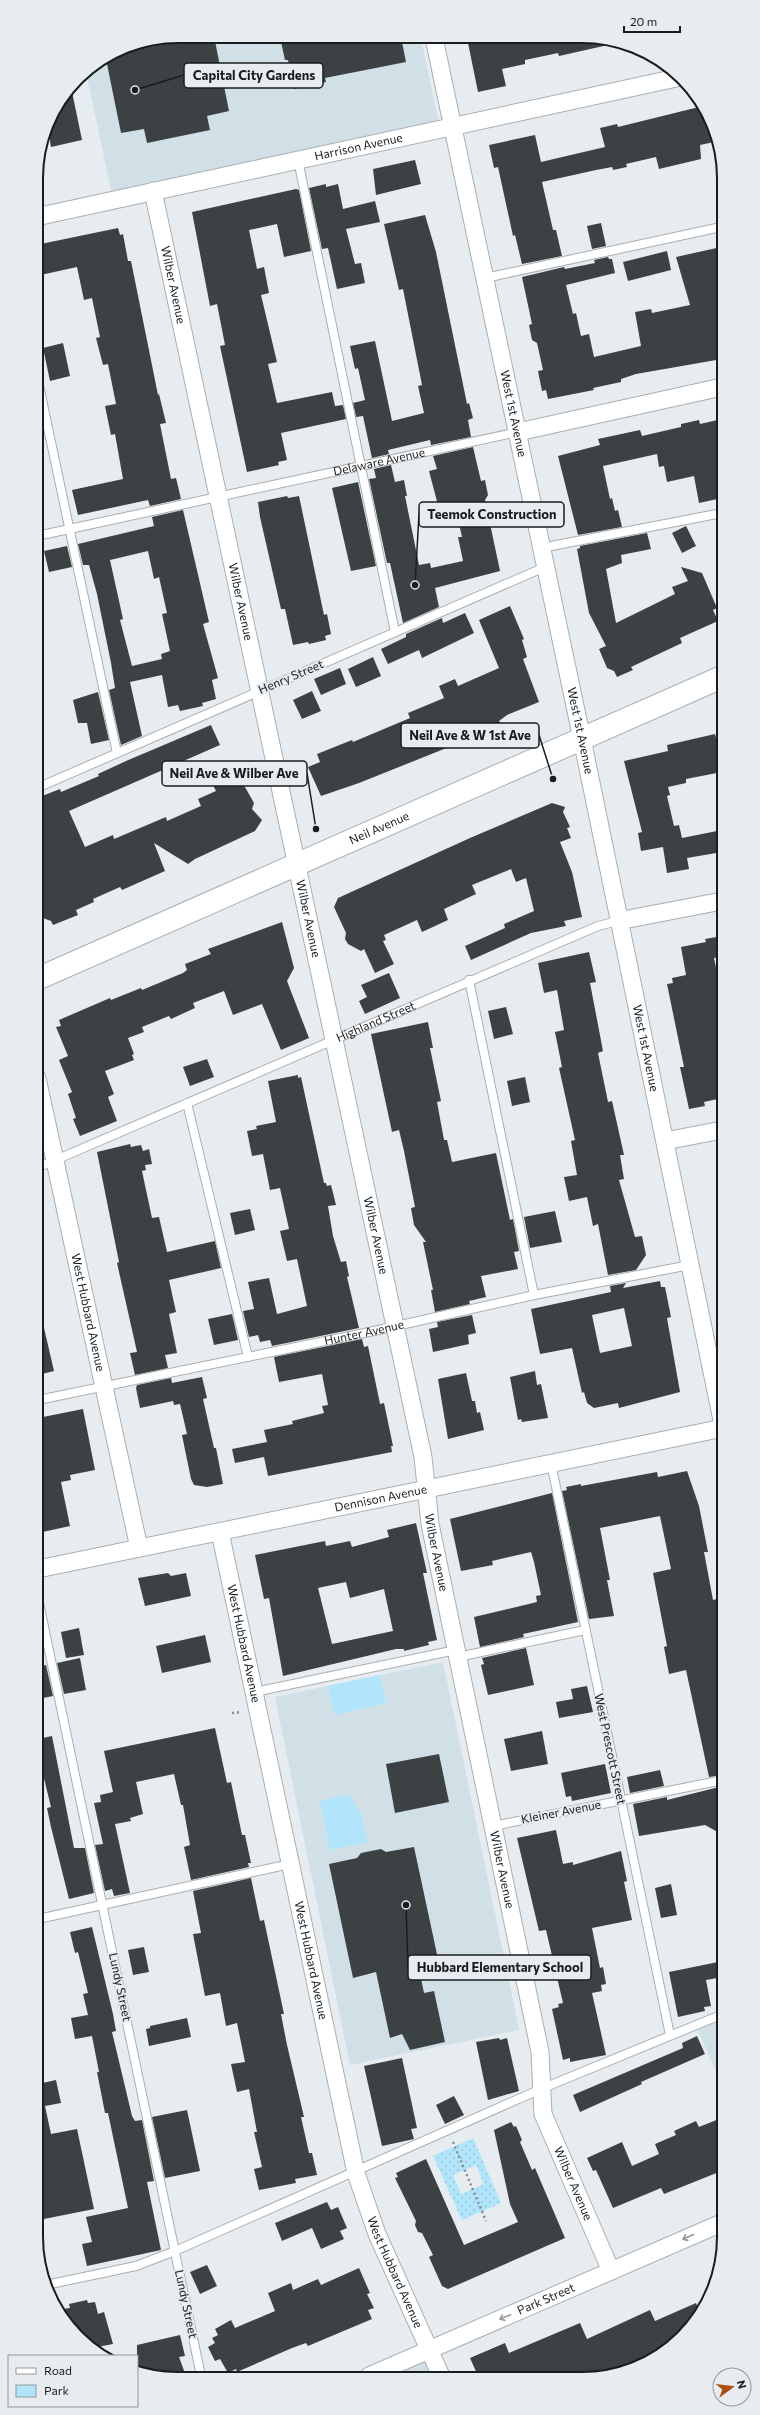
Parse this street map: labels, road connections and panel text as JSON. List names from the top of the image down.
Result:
{
  "streets": {
    "street": [
      "Harrison Avenue",
      "Wilber Avenue",
      "West 1st Avenue",
      "Delaware Avenue",
      "Neil Avenue",
      "Highland Street",
      "West Hubbard Avenue",
      "Dennison Avenue",
      "Park Street"
    ],
    "lane": [
      "Henry Street",
      "Hunter Avenue",
      "West Prescott Street",
      "Kleiner Avenue",
      "Lundy Street"
    ]
  },
  "crossings": [
    ["Harrison Avenue", "Wilber Avenue"],
    ["Harrison Avenue", "West 1st Avenue"],
    ["Wilber Avenue", "Delaware Avenue"],
    ["Wilber Avenue", "Henry Street"],
    ["Wilber Avenue", "Neil Avenue"],
    ["Wilber Avenue", "Highland Street"],
    ["Wilber Avenue", "Hunter Avenue"],
    ["Wilber Avenue", "Dennison Avenue"],
    ["Wilber Avenue", "Kleiner Avenue"],
    ["Wilber Avenue", "Park Street"],
    ["West 1st Avenue", "Delaware Avenue"],
    ["West 1st Avenue", "Henry Street"],
    ["West 1st Avenue", "Neil Avenue"],
    ["West 1st Avenue", "Highland Street"],
    ["West 1st Avenue", "Hunter Avenue"],
    ["Highland Street", "West Hubbard Avenue"],
    ["West Hubbard Avenue", "Hunter Avenue"],
    ["West Hubbard Avenue", "Dennison Avenue"],
    ["West Hubbard Avenue", "Park Street"],
    ["Dennison Avenue", "West Prescott Street"],
    ["West Prescott Street", "Kleiner Avenue"]
  ],
  "one_way": ["Park Street"],
  "places": [
    "Capital City Gardens",
    "Teemok Construction",
    "Neil Ave & W 1st Ave",
    "Neil Ave & Wilber Ave",
    "Hubbard Elementary School"
  ],
  "legend": ["Road", "Park"],
  "scale_bar": "20 m",
  "north": "right"
}
